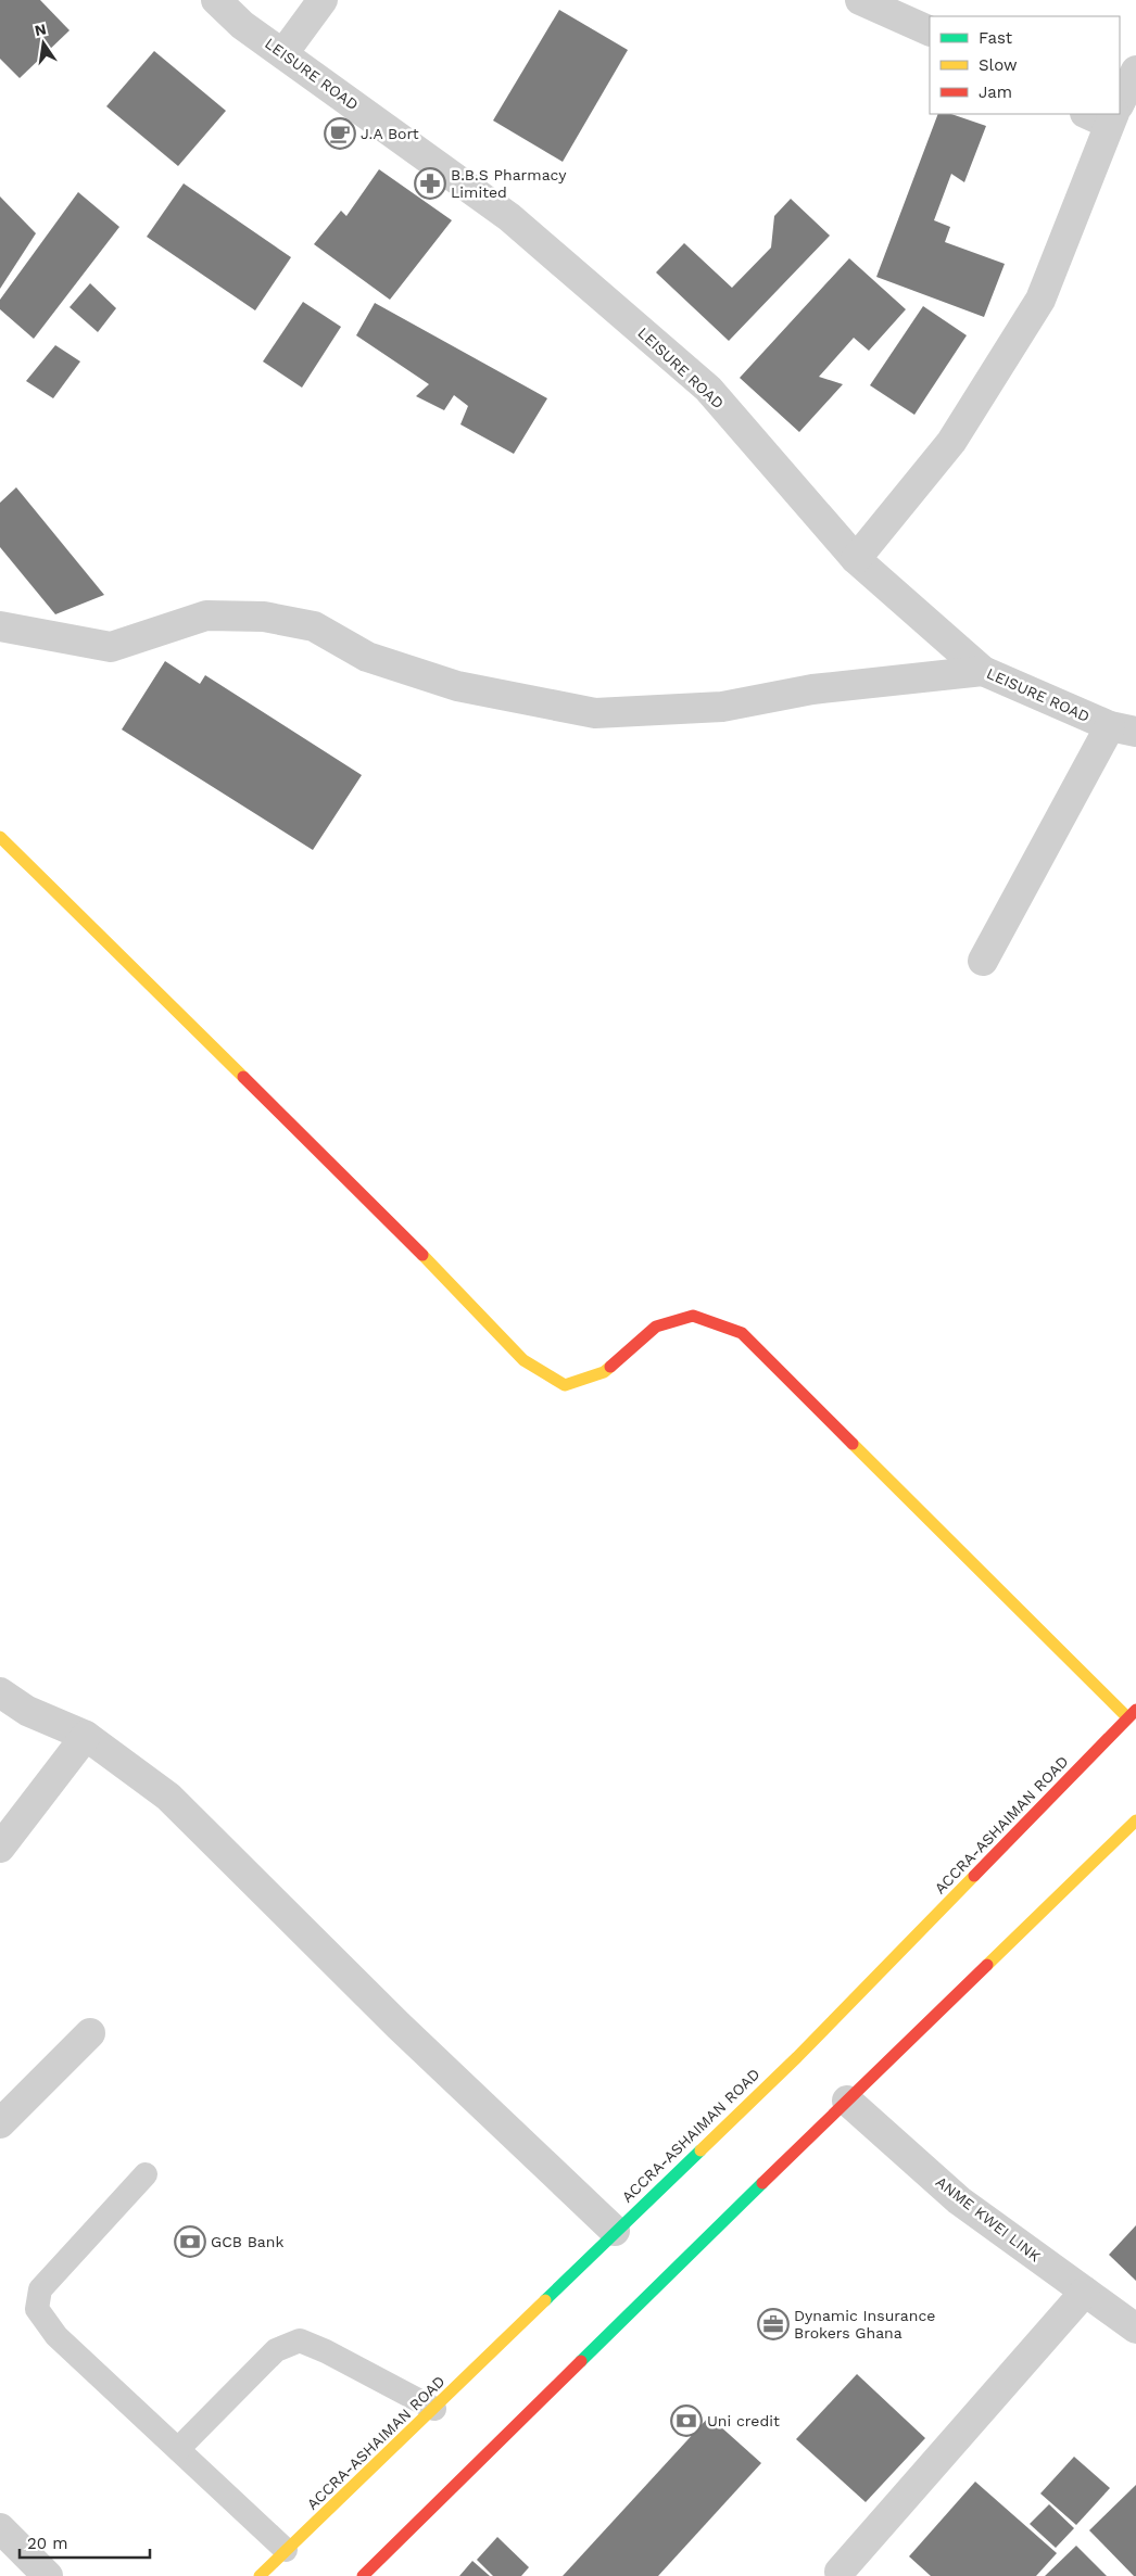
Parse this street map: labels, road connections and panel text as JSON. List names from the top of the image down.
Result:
{
  "streets": {
    "main road": ["ACCRA-ASHAIMAN ROAD"],
    "street": ["LEISURE ROAD", "ANME KWEI LINK"]
  },
  "places": {
    "cafe": ["J.A Bort"],
    "pharmacy": ["B.B.S Pharmacy Limited"],
    "bank": ["GCB Bank", "Uni credit"],
    "office": ["Dynamic Insurance Brokers Ghana"]
  },
  "legend": ["Fast", "Slow", "Jam"],
  "scale_bar": "20 m",
  "north": "top"
}
